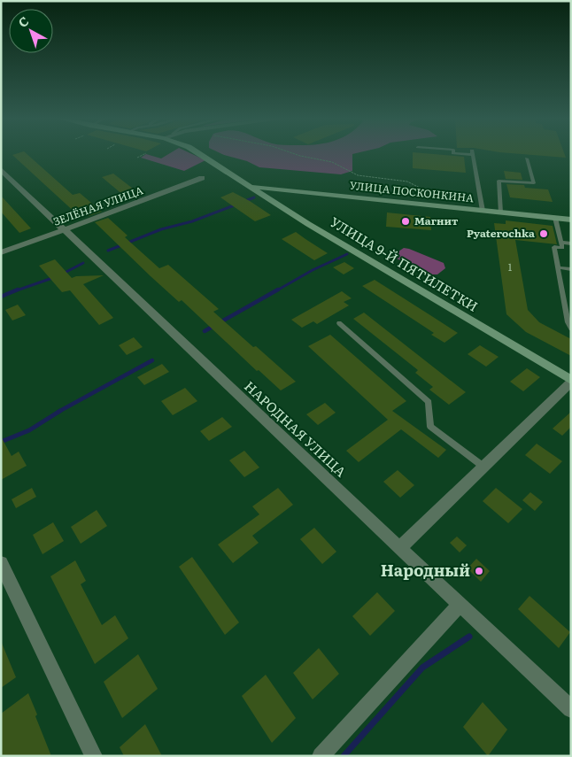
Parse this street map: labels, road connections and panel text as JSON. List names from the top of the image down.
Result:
{
  "streets": {
    "street": [
      "УЛИЦА ПОСКОНКИНА",
      "ЗЕЛЁНАЯ УЛИЦА",
      "УЛИЦА 9-Й ПЯТИЛЕТКИ",
      "НАРОДНАЯ УЛИЦА"
    ]
  },
  "crossings": [
    ["УЛИЦА ПОСКОНКИНА", "УЛИЦА 9-Й ПЯТИЛЕТКИ"],
    ["ЗЕЛЁНАЯ УЛИЦА", "НАРОДНАЯ УЛИЦА"]
  ],
  "places": ["Магнит", "Pyaterochka", "Народный"],
  "house_numbers": ["1"],
  "north": "top left"
}
